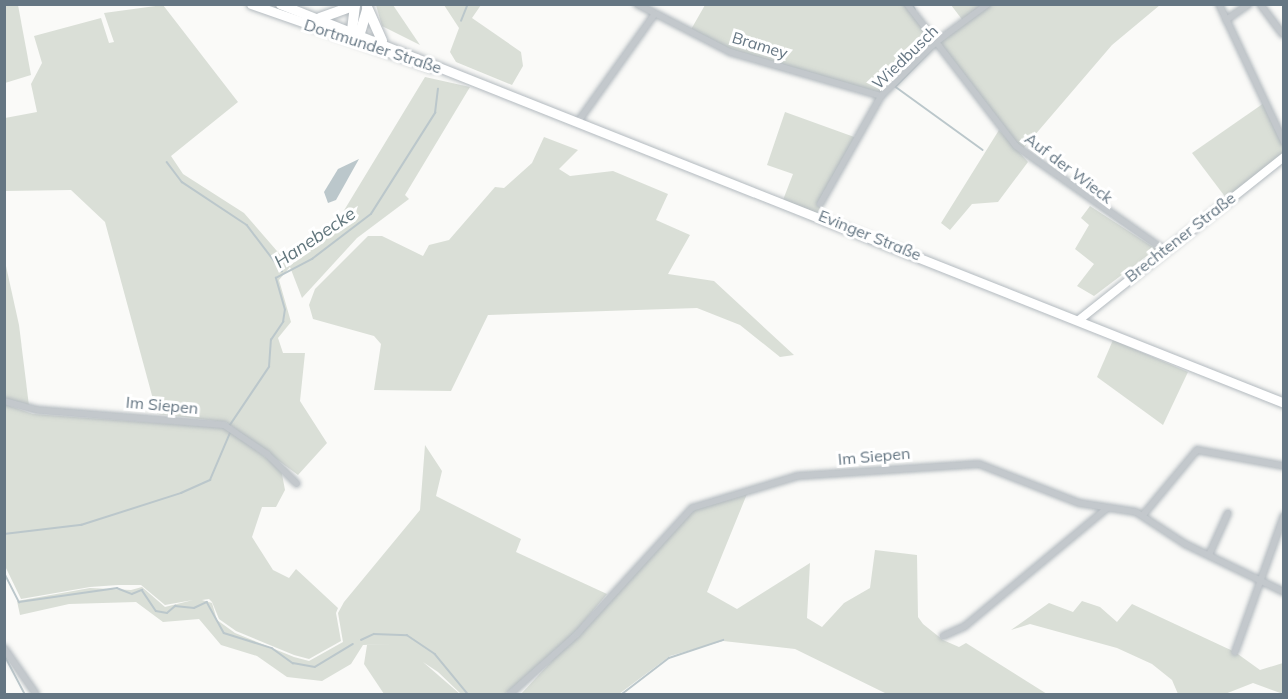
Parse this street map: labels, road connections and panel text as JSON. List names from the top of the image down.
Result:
{
  "streets": {
    "main road": ["Dortmunder Straße", "Evinger Straße"],
    "street": [
      "Bramey",
      "Wiedbusch",
      "Auf der Wieck",
      "Brechtener Straße",
      "Im Siepen"
    ]
  },
  "crossings": [
    ["Bramey", "Wiedbusch"],
    ["Dortmunder Straße", "Evinger Straße"],
    ["Wiedbusch", "Auf der Wieck"],
    ["Auf der Wieck", "Brechtener Straße"],
    ["Evinger Straße", "Brechtener Straße"]
  ],
  "water": ["Hanebecke"]
}
